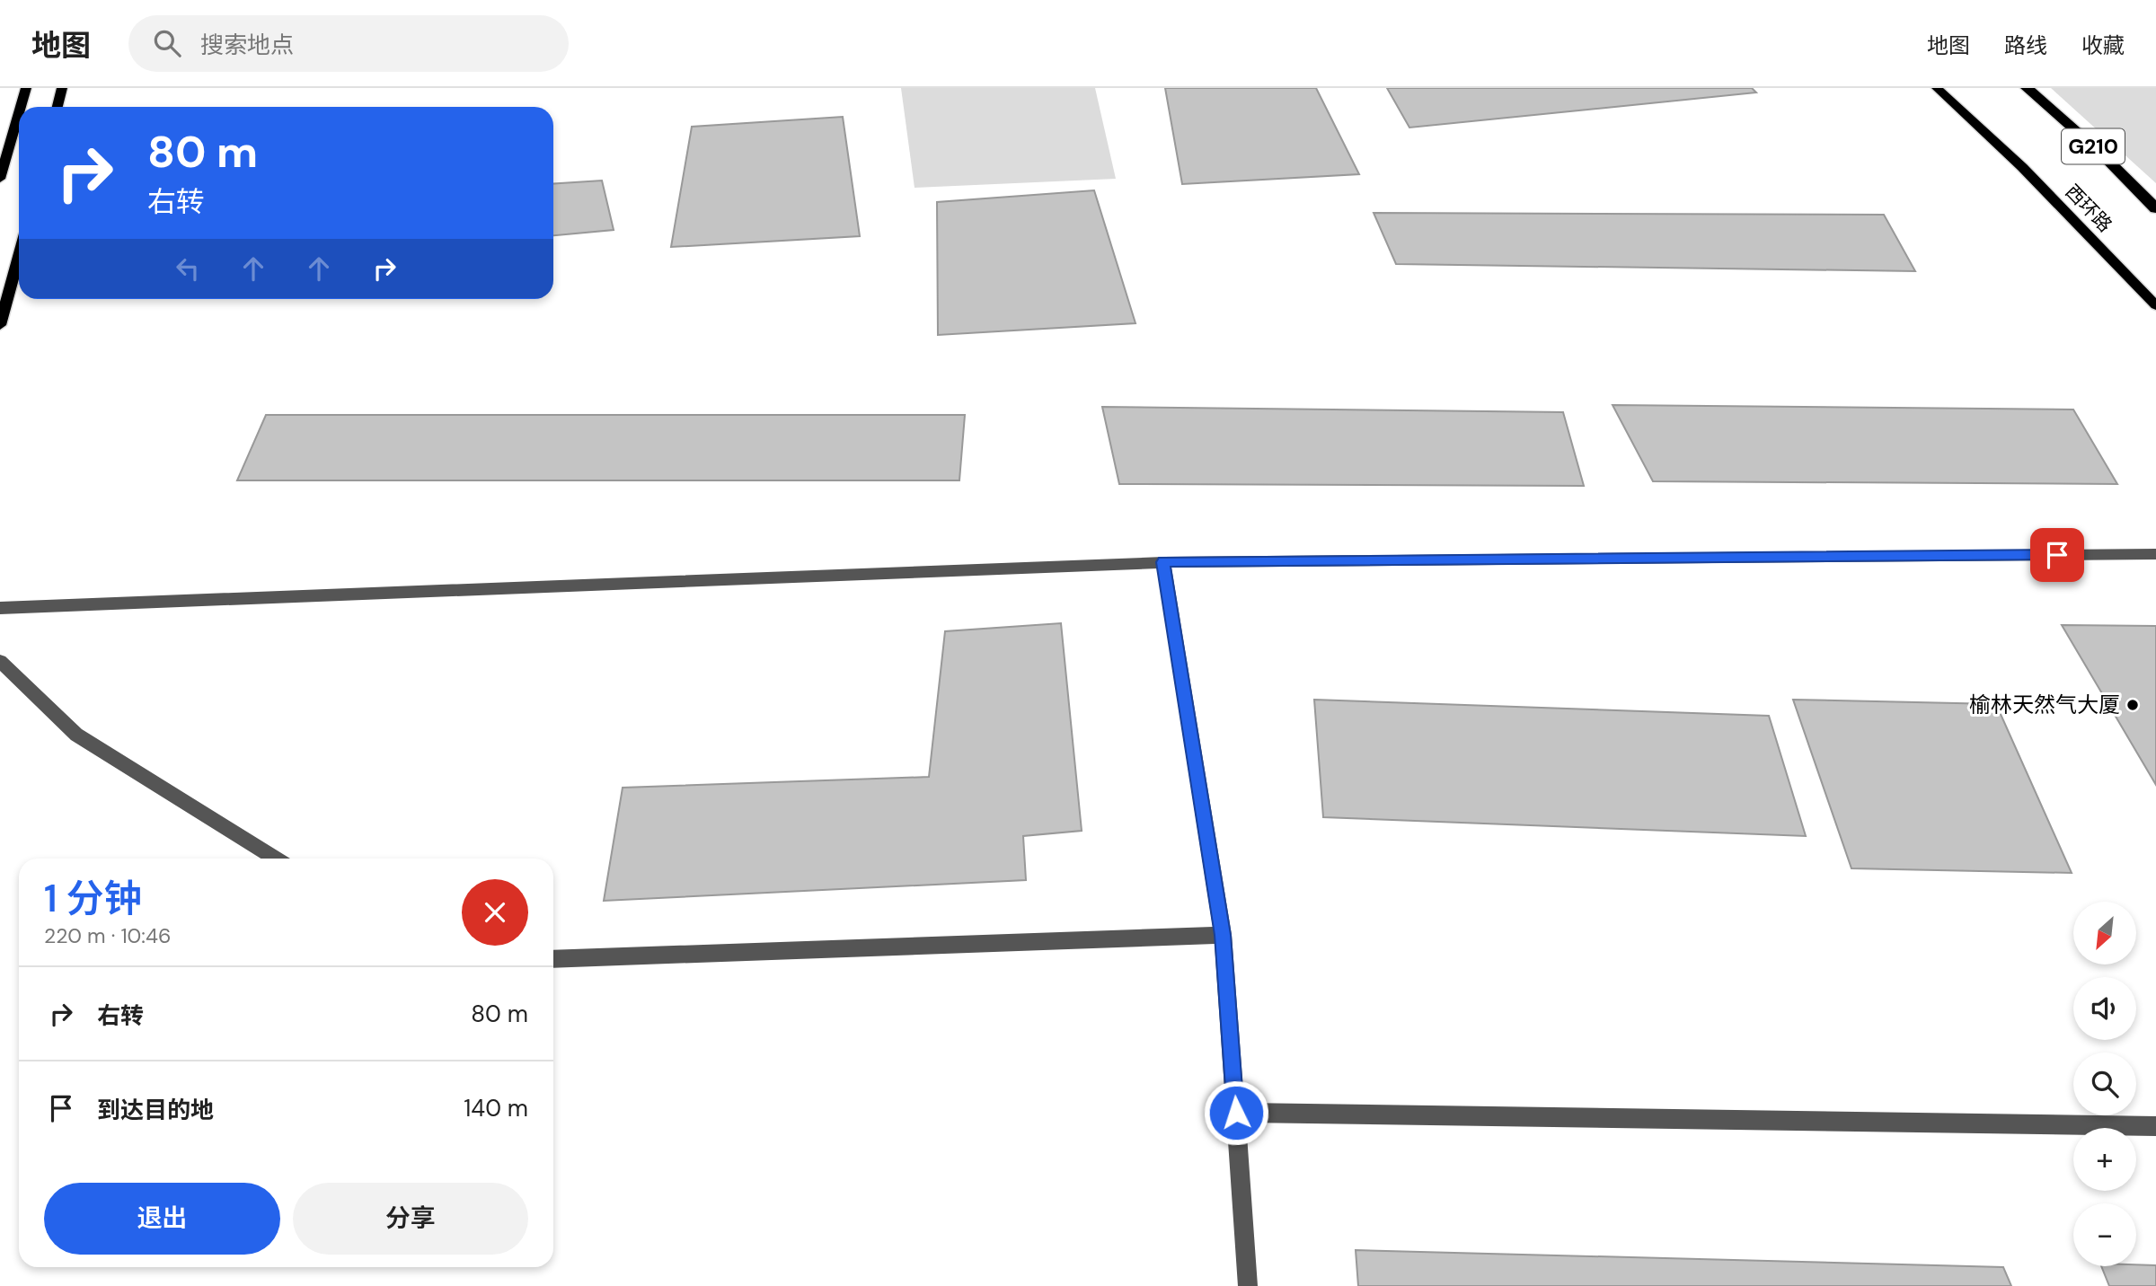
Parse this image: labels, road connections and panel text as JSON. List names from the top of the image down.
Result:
{
  "streets": {
    "highway": ["G210"],
    "main road": ["西环路"]
  },
  "places": ["榆林天然气大厦"],
  "north": "bottom left",
  "page": {
    "header": "地图",
    "search": "搜索地点",
    "nav": ["地图", "路线", "收藏"],
    "turn": ["80 m", "右转"],
    "heading": ["1 分钟", "220 m · 10:46"],
    "map_buttons": ["+", "−"],
    "list": [
      {
        "name": "右转",
        "value": "80 m"
      },
      {
        "name": "到达目的地",
        "value": "140 m"
      }
    ],
    "buttons": ["退出", "分享"]
  }
}
